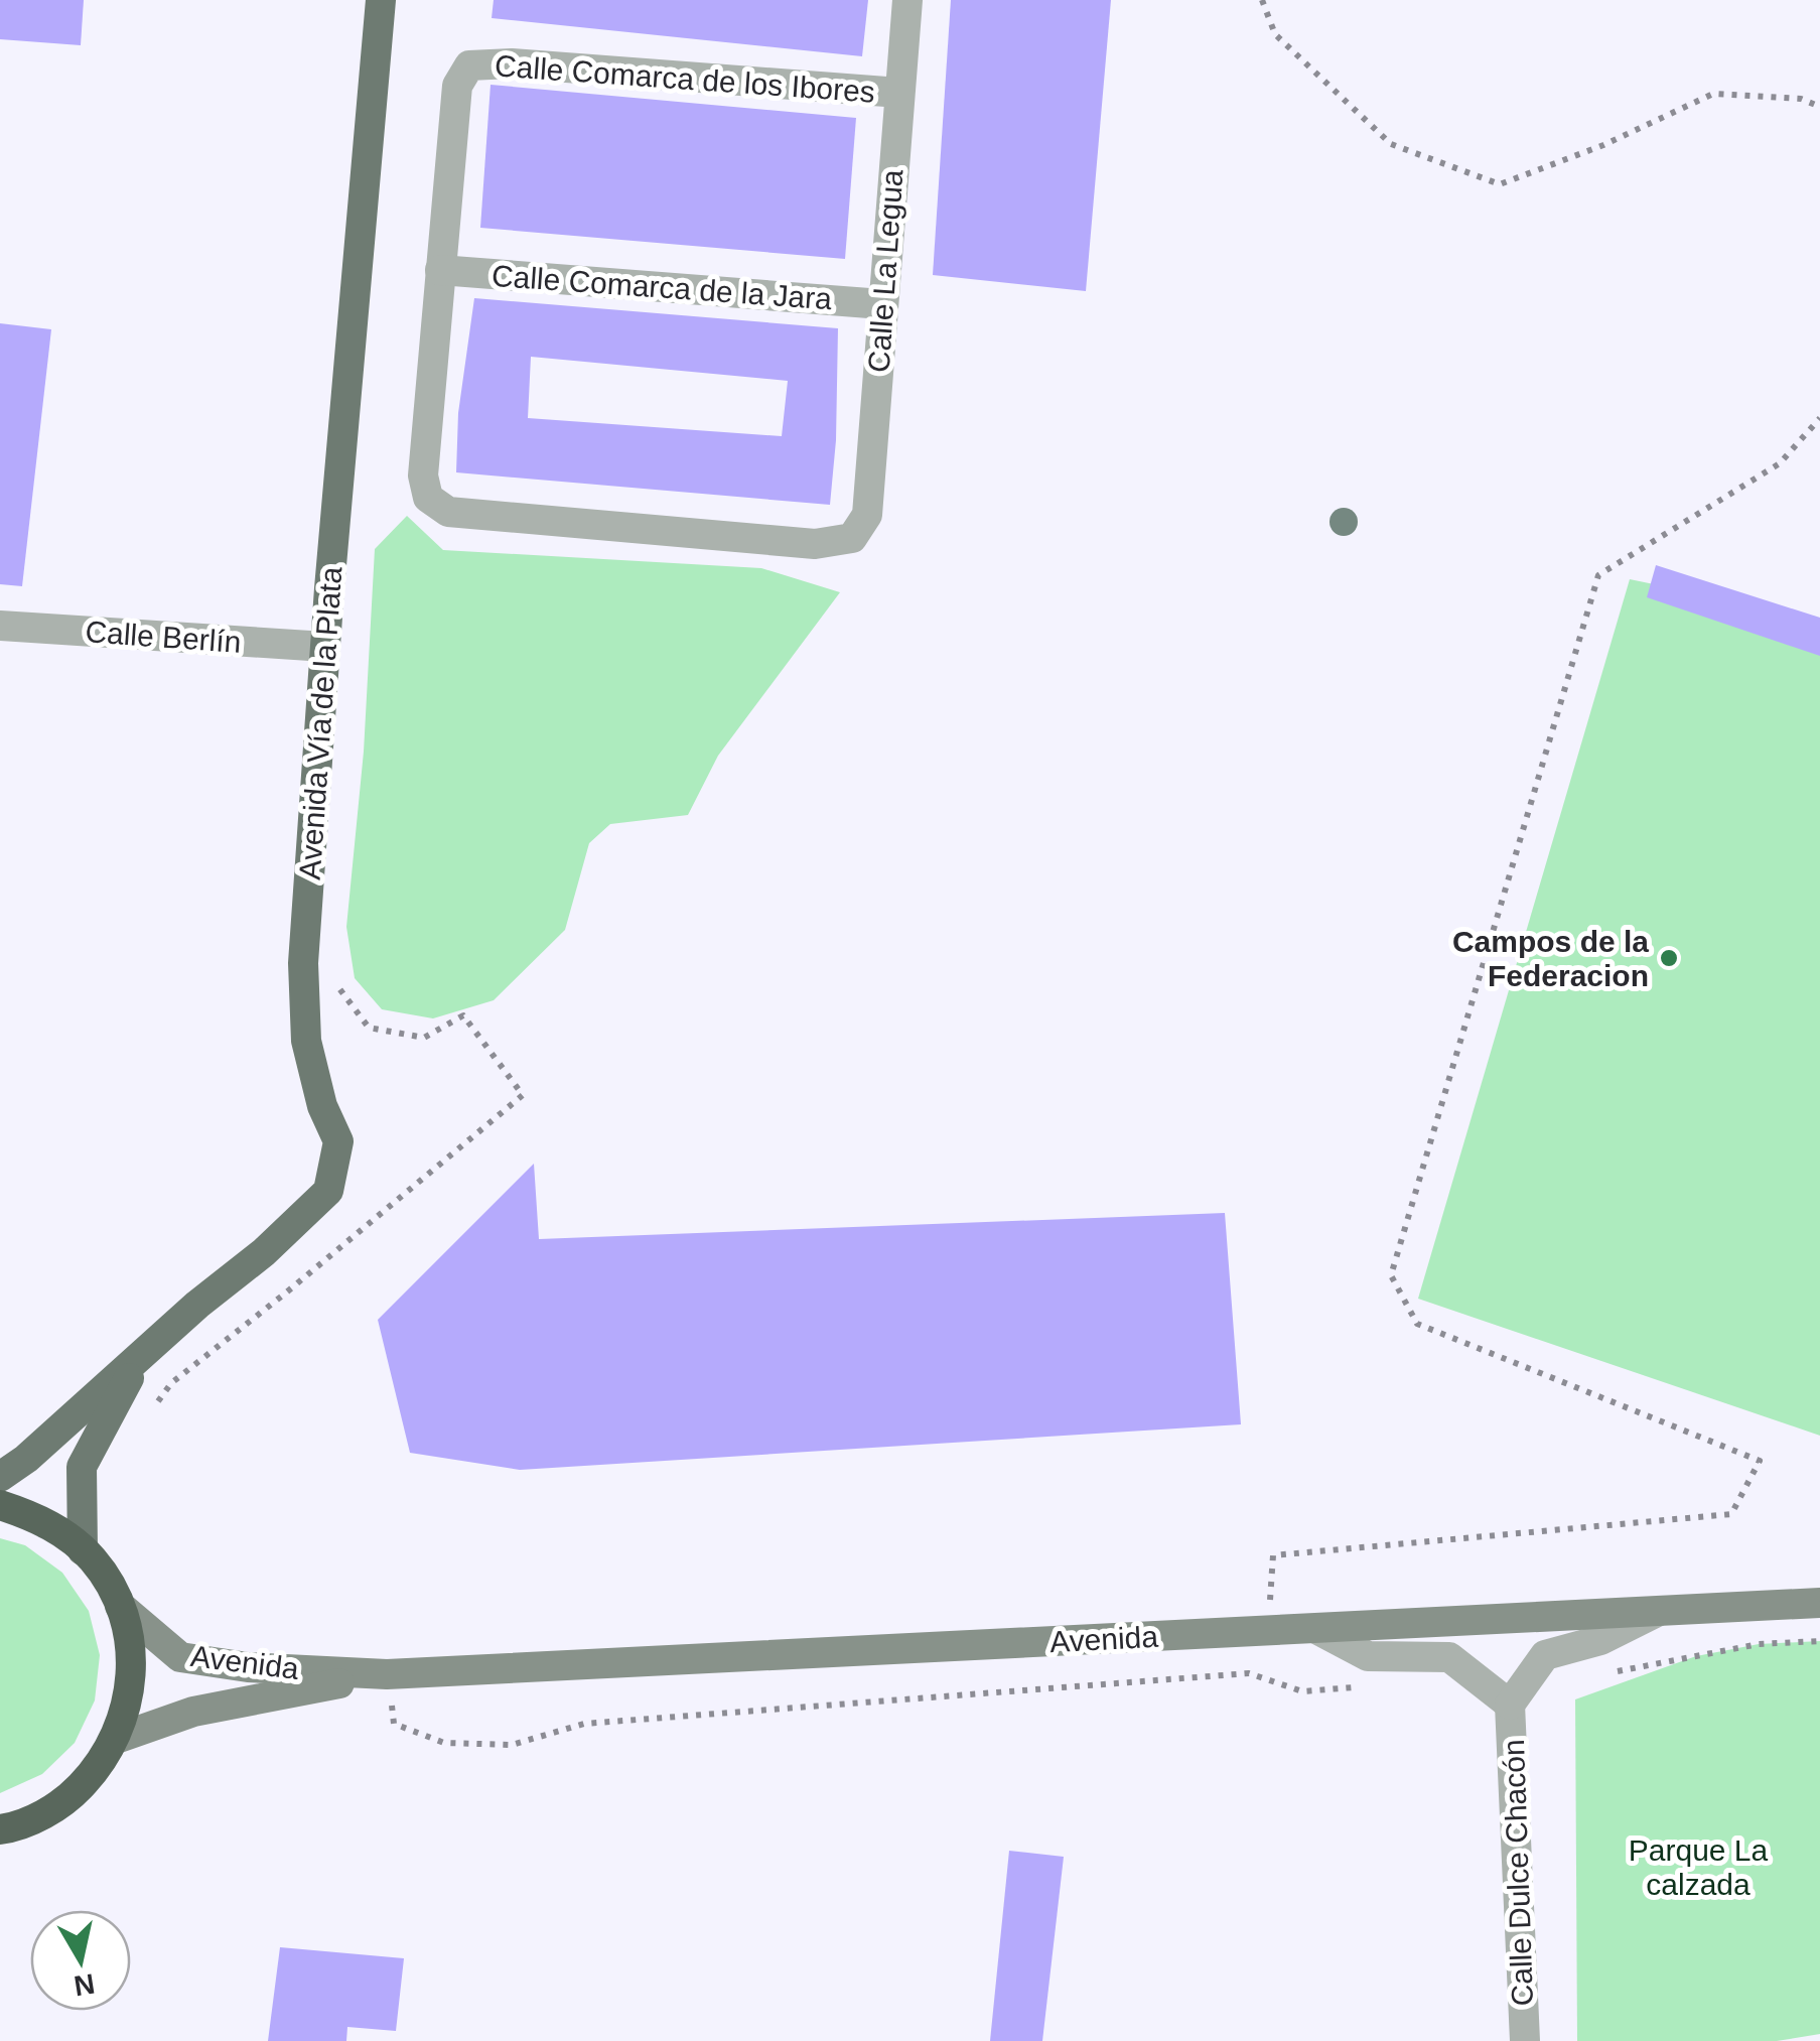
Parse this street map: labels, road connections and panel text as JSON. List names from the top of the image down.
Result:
{
  "streets": {
    "main road": ["Avenida Vía de la Plata", "Avenida"],
    "street": [
      "Calle Comarca de los Ibores",
      "Calle La Legua",
      "Calle Comarca de la Jara",
      "Calle Berlín",
      "Calle Dulce Chacón"
    ]
  },
  "crossings": [
    ["Calle Comarca de los Ibores", "Calle La Legua"],
    ["Calle Comarca de los Ibores", "Calle Comarca de la Jara"],
    ["Calle La Legua", "Calle Comarca de la Jara"],
    ["Calle Berlín", "Avenida Vía de la Plata"]
  ],
  "parks": ["Parque La calzada"],
  "places": ["Campos de la Federacion"],
  "north": "bottom"
}
